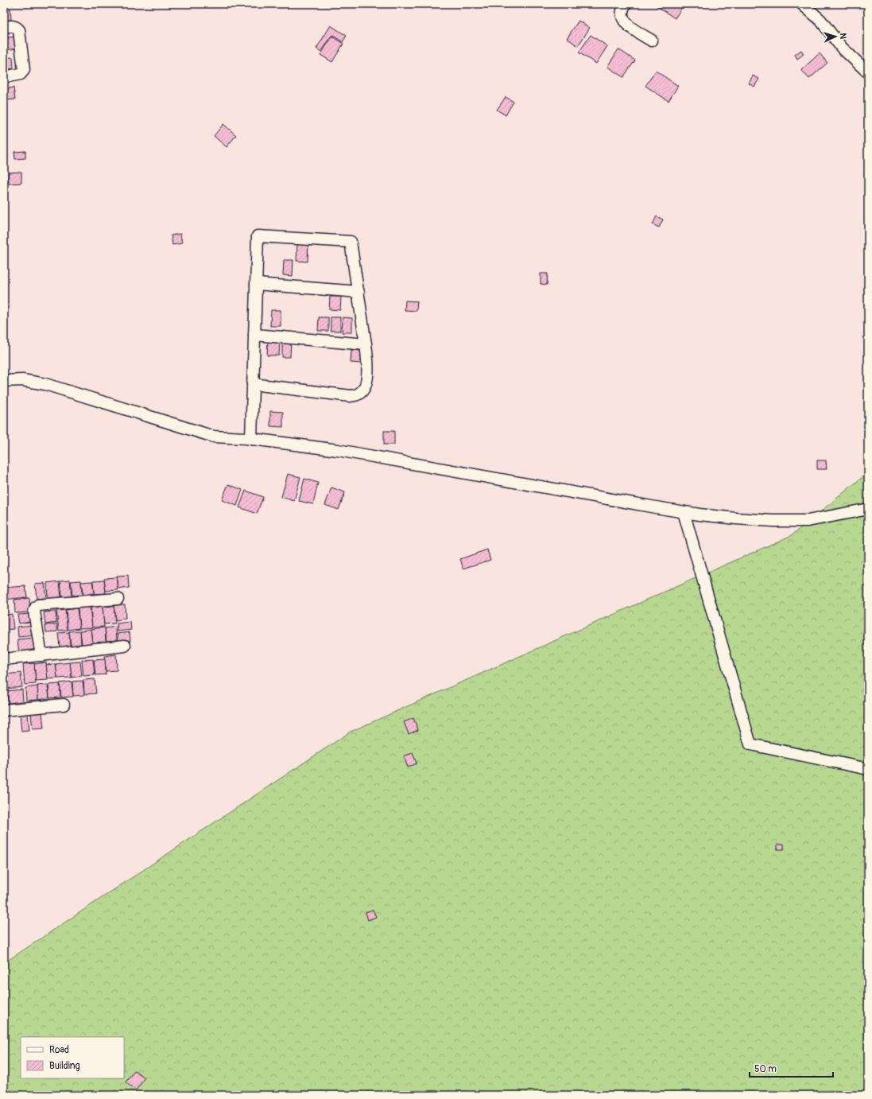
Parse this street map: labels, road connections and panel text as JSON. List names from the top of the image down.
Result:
{
  "legend": ["Road", "Building"],
  "scale_bar": "50 m",
  "north": "right"
}
